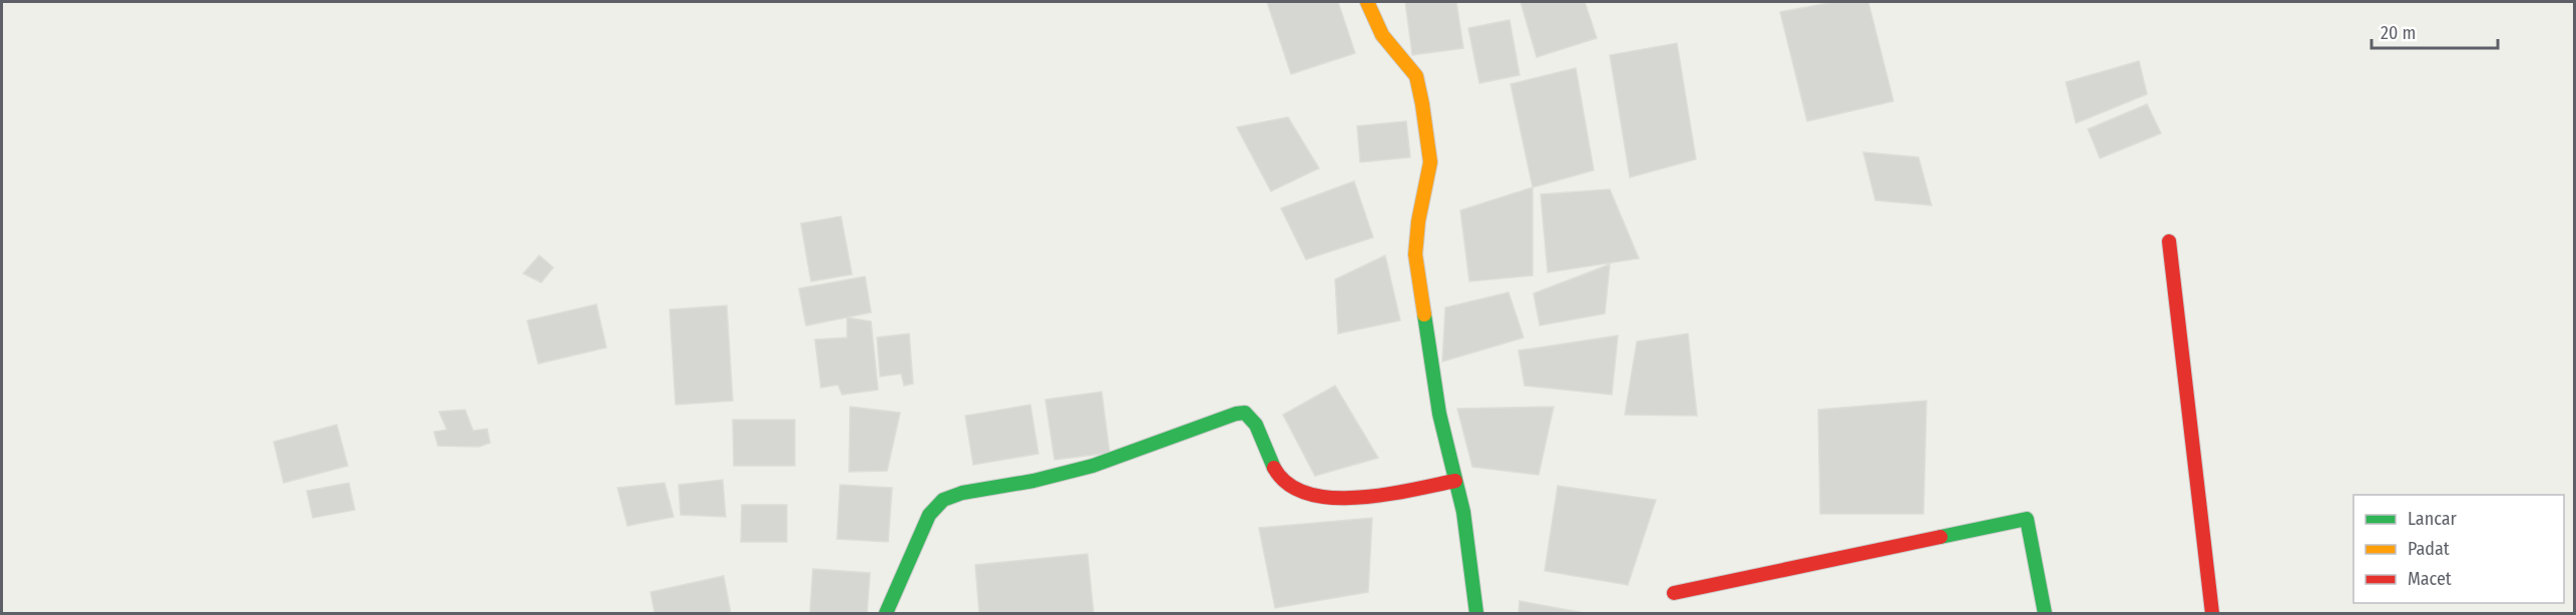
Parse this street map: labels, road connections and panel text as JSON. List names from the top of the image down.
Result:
{
  "legend": ["Lancar", "Padat", "Macet"],
  "scale_bar": "20 m"
}
